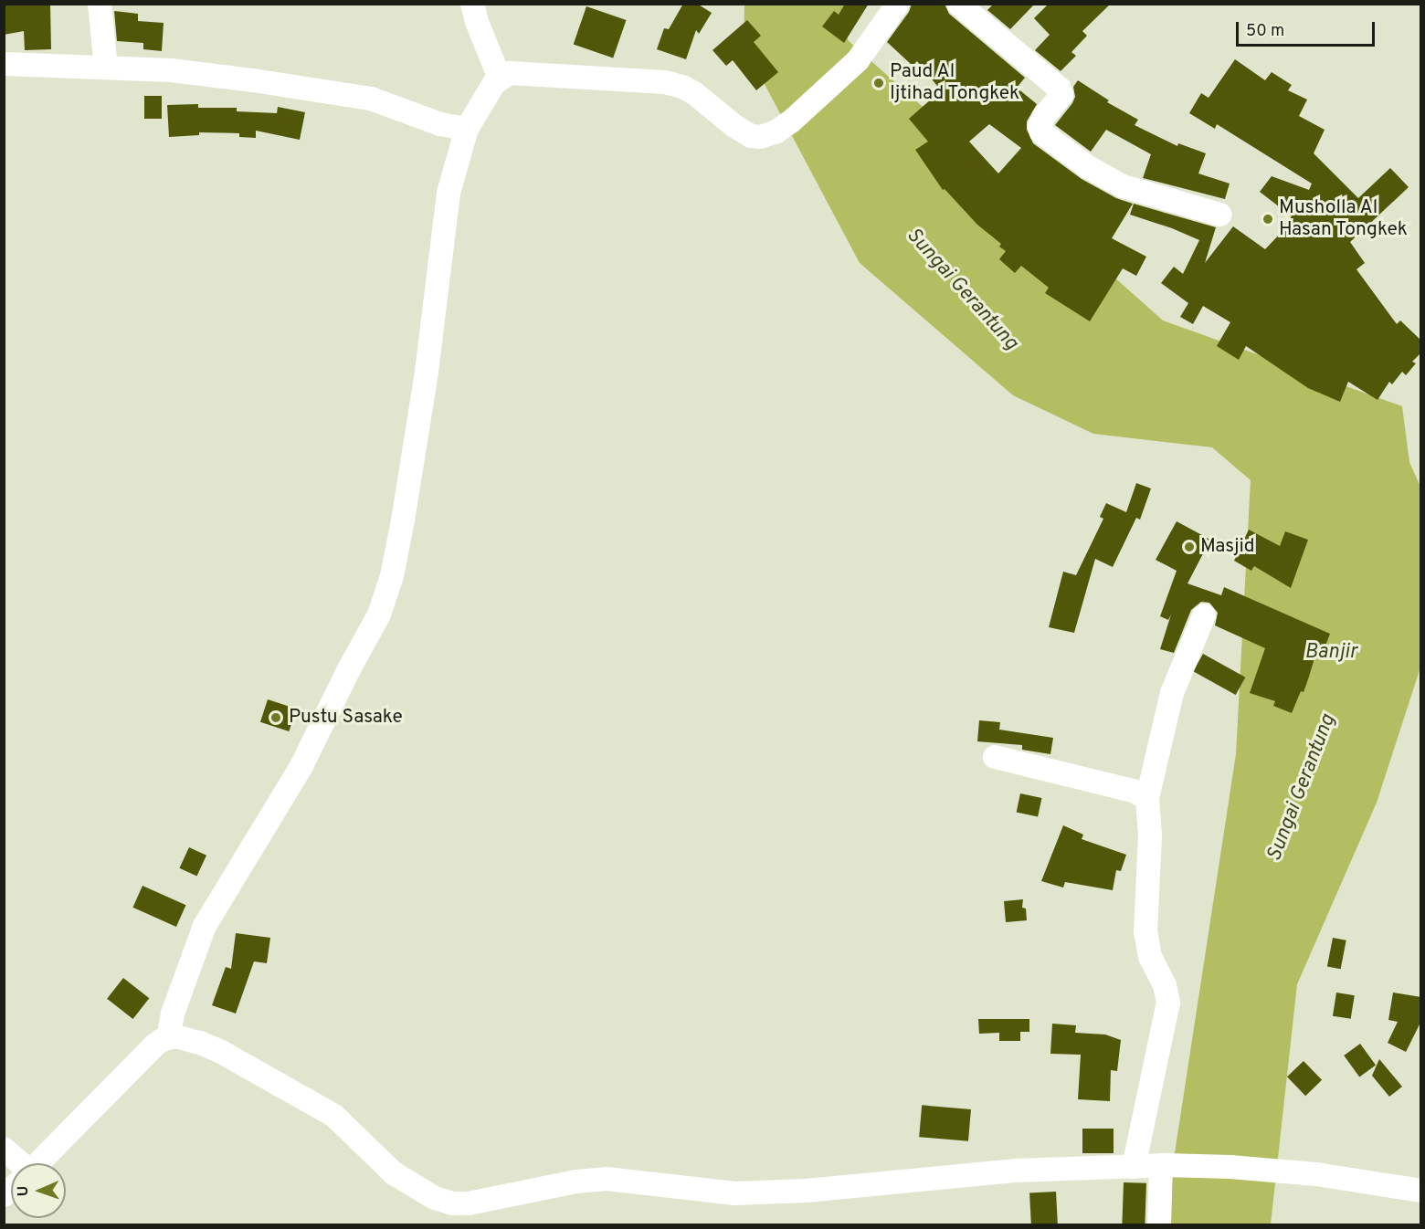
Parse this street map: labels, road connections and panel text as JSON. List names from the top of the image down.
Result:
{
  "water": ["Sungai Gerantung", "Banjir"],
  "places": [
    "Paud Al Ijtihad Tongkek",
    "Musholla Al Hasan Tongkek",
    "Masjid",
    "Pustu Sasake"
  ],
  "scale_bar": "50 m",
  "north": "left"
}
